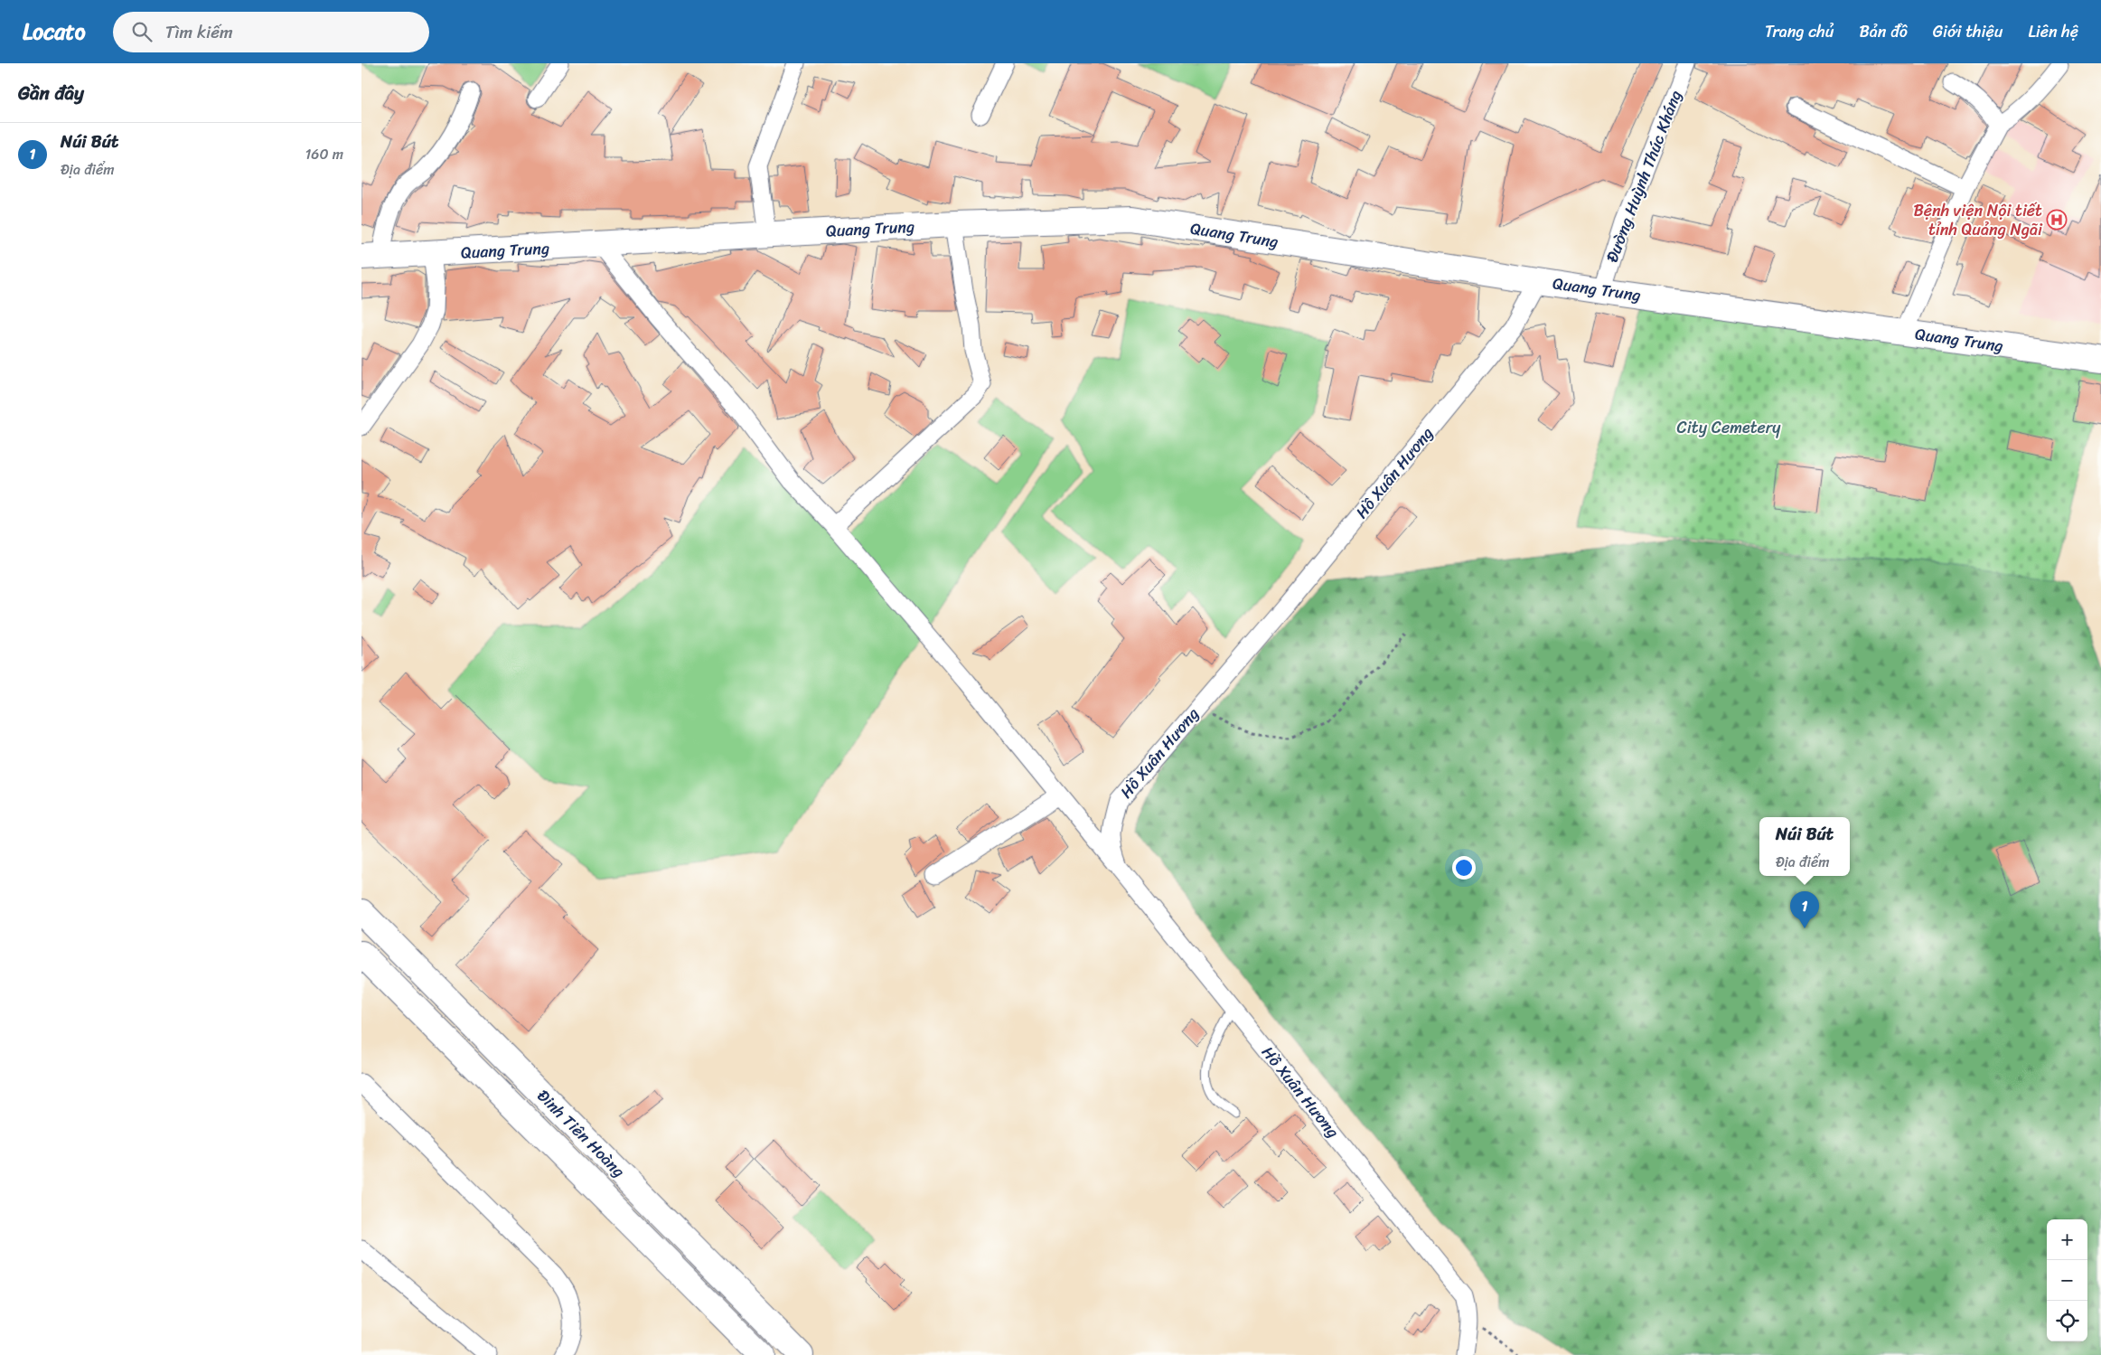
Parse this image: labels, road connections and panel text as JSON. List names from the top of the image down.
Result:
{
  "streets": {
    "main road": ["Quang Trung", "Đinh Tiên Hoàng"],
    "street": ["Đường Huỳnh Thúc Kháng", "Hồ Xuân Hương"]
  },
  "crossings": [
    ["Đường Huỳnh Thúc Kháng", "Quang Trung"],
    ["Quang Trung", "Hồ Xuân Hương"]
  ],
  "parks": ["City Cemetery"],
  "places": {
    "hospital": ["Bệnh viện Nội tiết tỉnh Quảng Ngãi"]
  },
  "page": {
    "header": "Locato",
    "search": "Tìm kiếm",
    "nav": [
      "Trang chủ",
      "Bản đồ",
      "Giới thiệu",
      "Liên hệ"
    ],
    "heading": "Gần đây",
    "list": [
      {
        "mark": "1",
        "name": "Núi Bút",
        "note": "Địa điểm",
        "value": "160 m"
      }
    ],
    "popup": ["Núi Bút", "Địa điểm"],
    "pins": "1",
    "map_buttons": ["+", "−"]
  }
}
